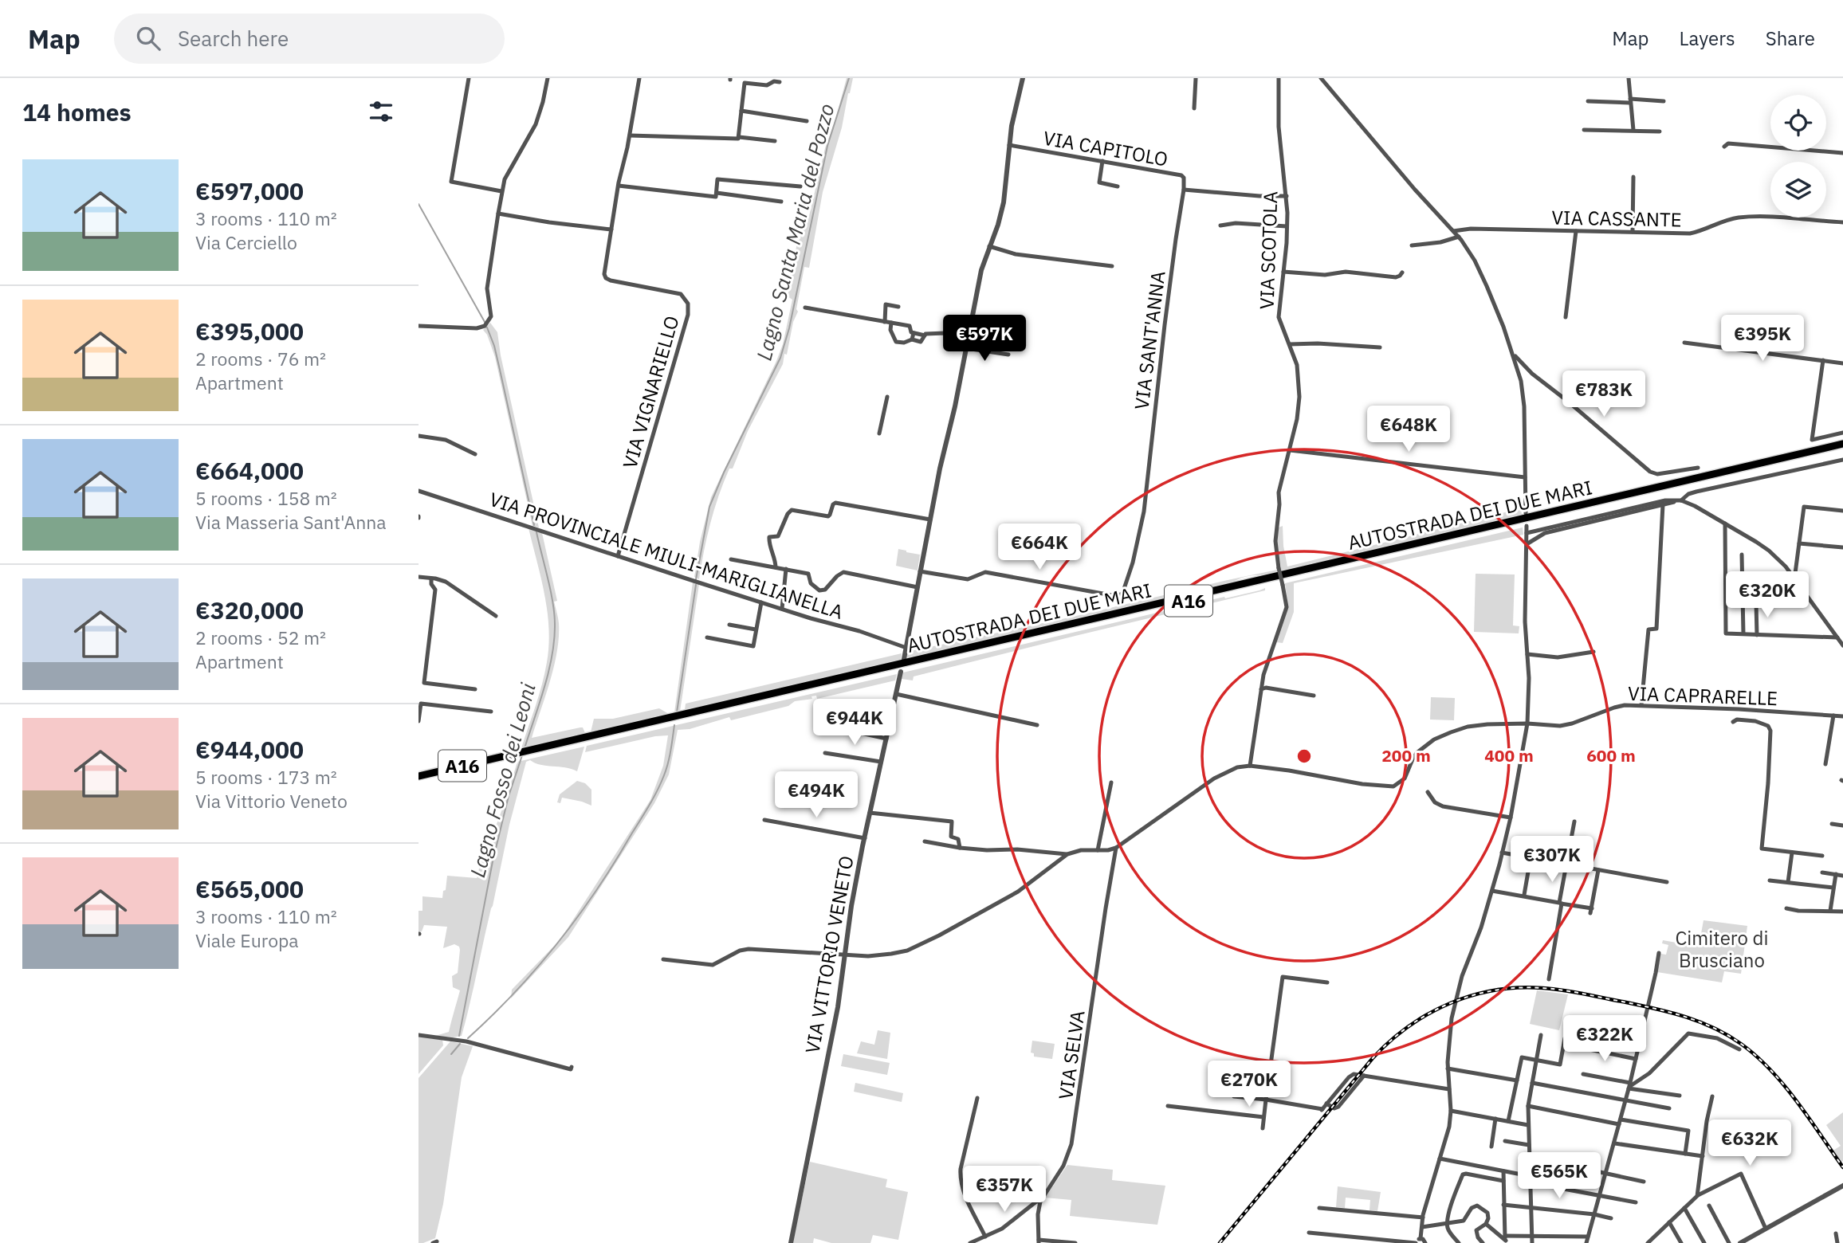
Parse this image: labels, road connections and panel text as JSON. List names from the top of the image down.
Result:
{
  "streets": {
    "highway": ["AUTOSTRADA DEI DUE MARI", "A16"],
    "street": [
      "VIA CAPITOLO",
      "VIA CASSANTE",
      "VIA SCOTOLA",
      "VIA SANT'ANNA",
      "VIA VIGNARIELLO",
      "VIA PROVINCIALE MIULI-MARIGLIANELLA",
      "VIA CAPRARELLE",
      "VIA VITTORIO VENETO",
      "VIA SELVA"
    ]
  },
  "crossings": [
    ["VIA CAPITOLO", "VIA SANT'ANNA"],
    ["VIA SCOTOLA", "VIA CAPRARELLE"],
    ["VIA VIGNARIELLO", "VIA PROVINCIALE MIULI-MARIGLIANELLA"],
    ["VIA CAPRARELLE", "VIA SELVA"]
  ],
  "water": ["Lagno Santa Maria del Pozzo", "Lagno Fosso dei Leoni"],
  "parks": ["Cimitero di Brusciano"],
  "page": {
    "header": "Map",
    "search": "Search here",
    "nav": ["Map", "Layers", "Share"],
    "heading": "14 homes",
    "list": [
      {
        "name": "€597,000",
        "note": "3 rooms · 110 m² · Via Cerciello"
      },
      {
        "name": "€395,000",
        "note": "2 rooms · 76 m² · Apartment"
      },
      {
        "name": "€664,000",
        "note": "5 rooms · 158 m² · Via Masseria Sant'Anna"
      },
      {
        "name": "€320,000",
        "note": "2 rooms · 52 m² · Apartment"
      },
      {
        "name": "€944,000",
        "note": "5 rooms · 173 m² · Via Vittorio Veneto"
      },
      {
        "name": "€565,000",
        "note": "3 rooms · 110 m² · Viale Europa"
      }
    ],
    "price": [
      "€597K",
      "€395K",
      "€783K",
      "€648K",
      "€664K",
      "€320K",
      "€944K",
      "€494K",
      "€307K",
      "€322K",
      "€270K",
      "€632K",
      "€565K",
      "€357K"
    ]
  },
  "rings": ["200 m", "400 m", "600 m"]
}
